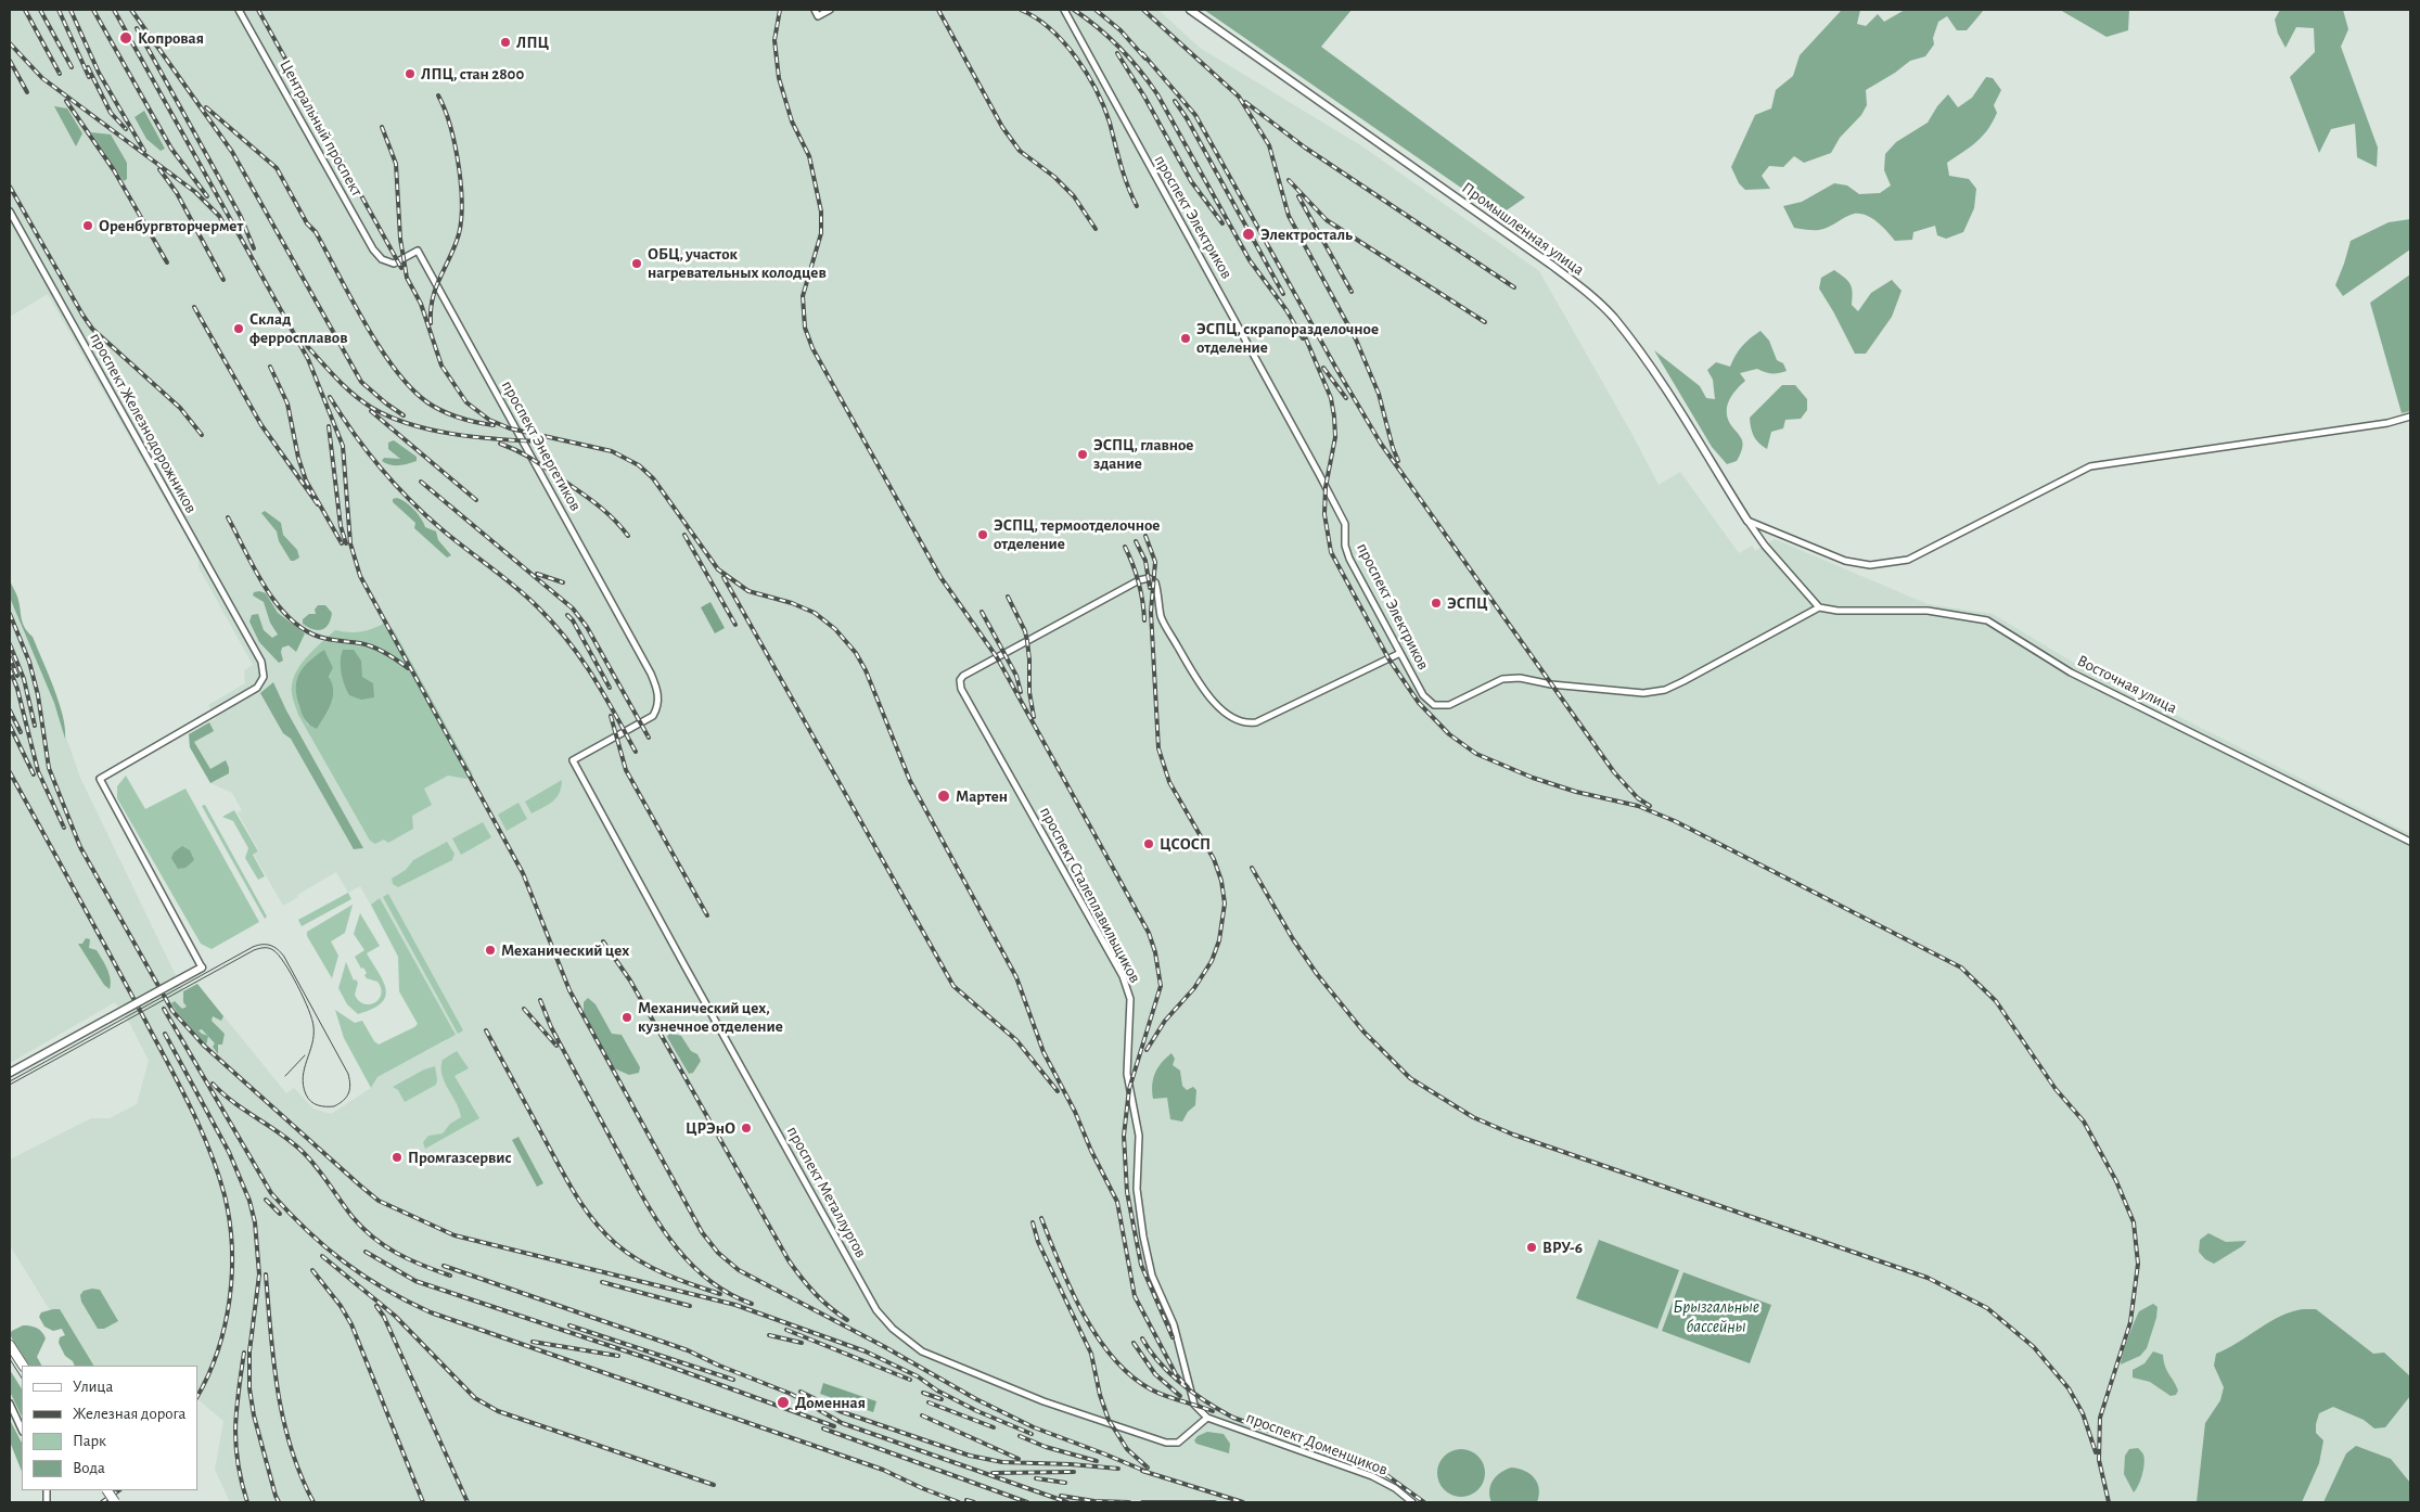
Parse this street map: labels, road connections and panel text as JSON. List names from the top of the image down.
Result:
{
  "streets": {
    "street": [
      "Центральный проспект",
      "проспект Электриков",
      "Промышленная улица",
      "проспект Железнодорожников",
      "проспект Энергетиков",
      "Восточная улица",
      "проспект Сталеплавильщиков",
      "проспект Металлургов",
      "проспект Доменщиков"
    ]
  },
  "crossings": [
    ["Центральный проспект", "проспект Энергетиков"],
    ["проспект Электриков", "Промышленная улица"],
    ["проспект Электриков", "Восточная улица"],
    ["проспект Электриков", "проспект Сталеплавильщиков"],
    ["Промышленная улица", "Восточная улица"],
    ["проспект Энергетиков", "проспект Металлургов"],
    ["проспект Сталеплавильщиков", "проспект Металлургов"],
    ["проспект Сталеплавильщиков", "проспект Доменщиков"],
    ["проспект Металлургов", "проспект Доменщиков"]
  ],
  "water": ["Брызгальные бассейны"],
  "places": [
    "Копровая",
    "ЛПЦ",
    "ЛПЦ, стан 2800",
    "Оренбургвторчермет",
    "Электросталь",
    "ОБЦ, участок нагревательных колодцев",
    "Склад ферросплавов",
    "ЭСПЦ, скрапоразделочное отделение",
    "ЭСПЦ, главное здание",
    "ЭСПЦ, термоотделочное отделение",
    "ЭСПЦ",
    "Мартен",
    "ЦСОСП",
    "Механический цех",
    "Механический цех, кузнечное отделение",
    "ЦРЭнО",
    "Промгазсервис",
    "ВРУ-6",
    "Доменная"
  ],
  "legend": [
    "Улица",
    "Железная дорога",
    "Парк",
    "Вода"
  ]
}
